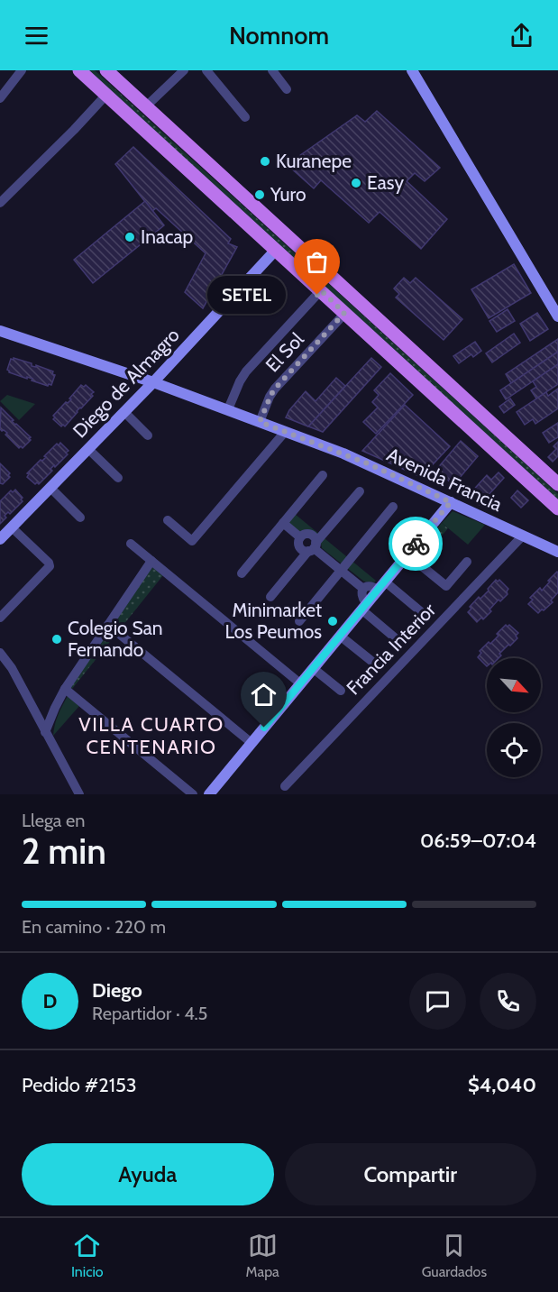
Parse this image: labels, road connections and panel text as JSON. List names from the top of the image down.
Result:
{
  "streets": {
    "street": [
      "El Sol",
      "Diego de Almagro",
      "Avenida Francia",
      "Francia Interior"
    ]
  },
  "crossings": [
    ["El Sol", "Avenida Francia"],
    ["Diego de Almagro", "Avenida Francia"],
    ["Avenida Francia", "Francia Interior"]
  ],
  "districts": ["VILLA CUARTO CENTENARIO"],
  "places": [
    "Kuranepe",
    "Easy",
    "Yuro",
    "Inacap",
    "SETEL",
    "Minimarket Los Peumos",
    "Colegio San Fernando"
  ],
  "north": "bottom right",
  "page": {
    "header": "Nomnom",
    "bubble": "SETEL",
    "heading": ["2 min", "Llega en", "06:59–07:04"],
    "panel": [
      "Diego",
      "Repartidor · 4.5",
      "Pedido #2153",
      "$4,040"
    ],
    "bar": "En camino · 220 m",
    "round": "D",
    "buttons": ["Ayuda", "Compartir"],
    "tabs": ["Inicio", "Mapa", "Guardados"]
  }
}
